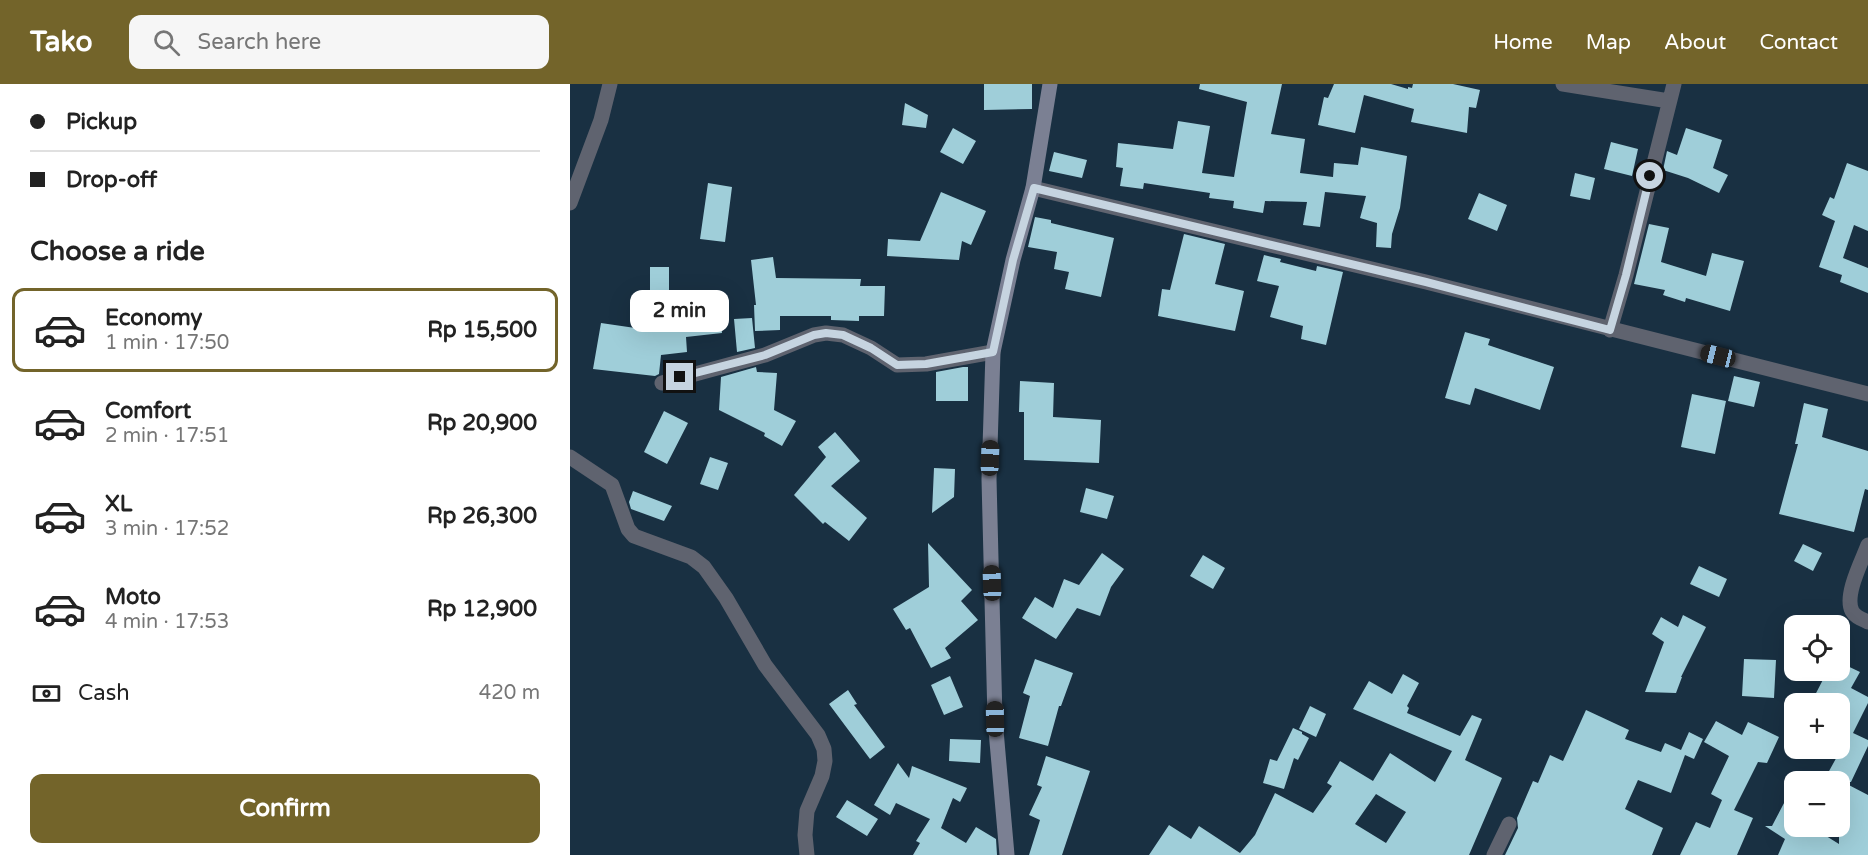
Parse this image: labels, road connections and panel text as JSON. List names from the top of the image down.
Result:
{
  "page": {
    "header": "Tako",
    "search": "Search here",
    "nav": [
      "Home",
      "Map",
      "About",
      "Contact"
    ],
    "banner": ["Pickup", "Drop-off"],
    "heading": "Choose a ride",
    "list": [
      {
        "name": "Economy",
        "note": "1 min · 17:50",
        "value": "Rp 15,500"
      },
      {
        "name": "Comfort",
        "note": "2 min · 17:51",
        "value": "Rp 20,900"
      },
      {
        "name": "XL",
        "note": "3 min · 17:52",
        "value": "Rp 26,300"
      },
      {
        "name": "Moto",
        "note": "4 min · 17:53",
        "value": "Rp 12,900"
      }
    ],
    "bubble": "2 min",
    "map_buttons": ["+", "−"],
    "pay": ["Cash", "420 m"],
    "buttons": "Confirm"
  }
}
